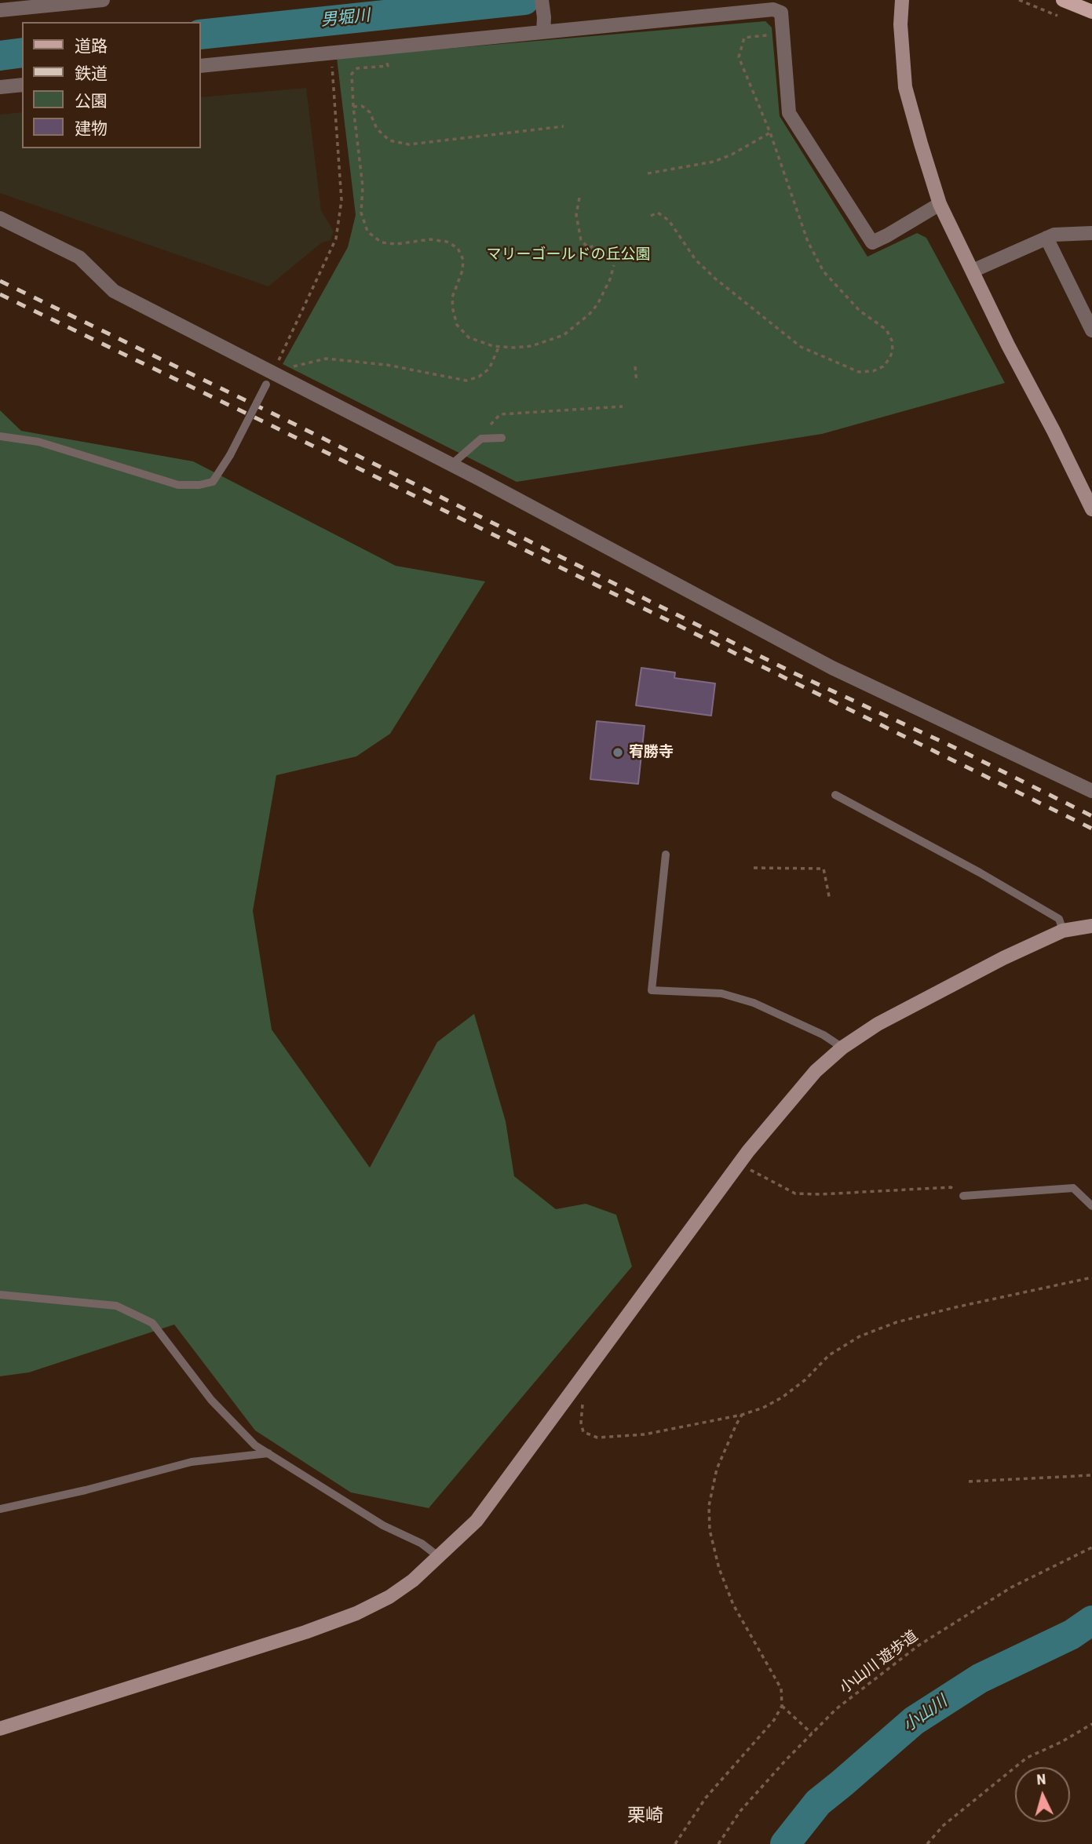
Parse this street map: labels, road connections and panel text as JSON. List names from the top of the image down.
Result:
{
  "streets": {
    "path": ["小山川 遊歩道"]
  },
  "districts": ["栗崎"],
  "water": ["男堀川", "小山川"],
  "parks": ["マリーゴールドの丘公園"],
  "places": ["宥勝寺"],
  "legend": [
    "道路",
    "鉄道",
    "公園",
    "建物"
  ],
  "north": "top"
}
